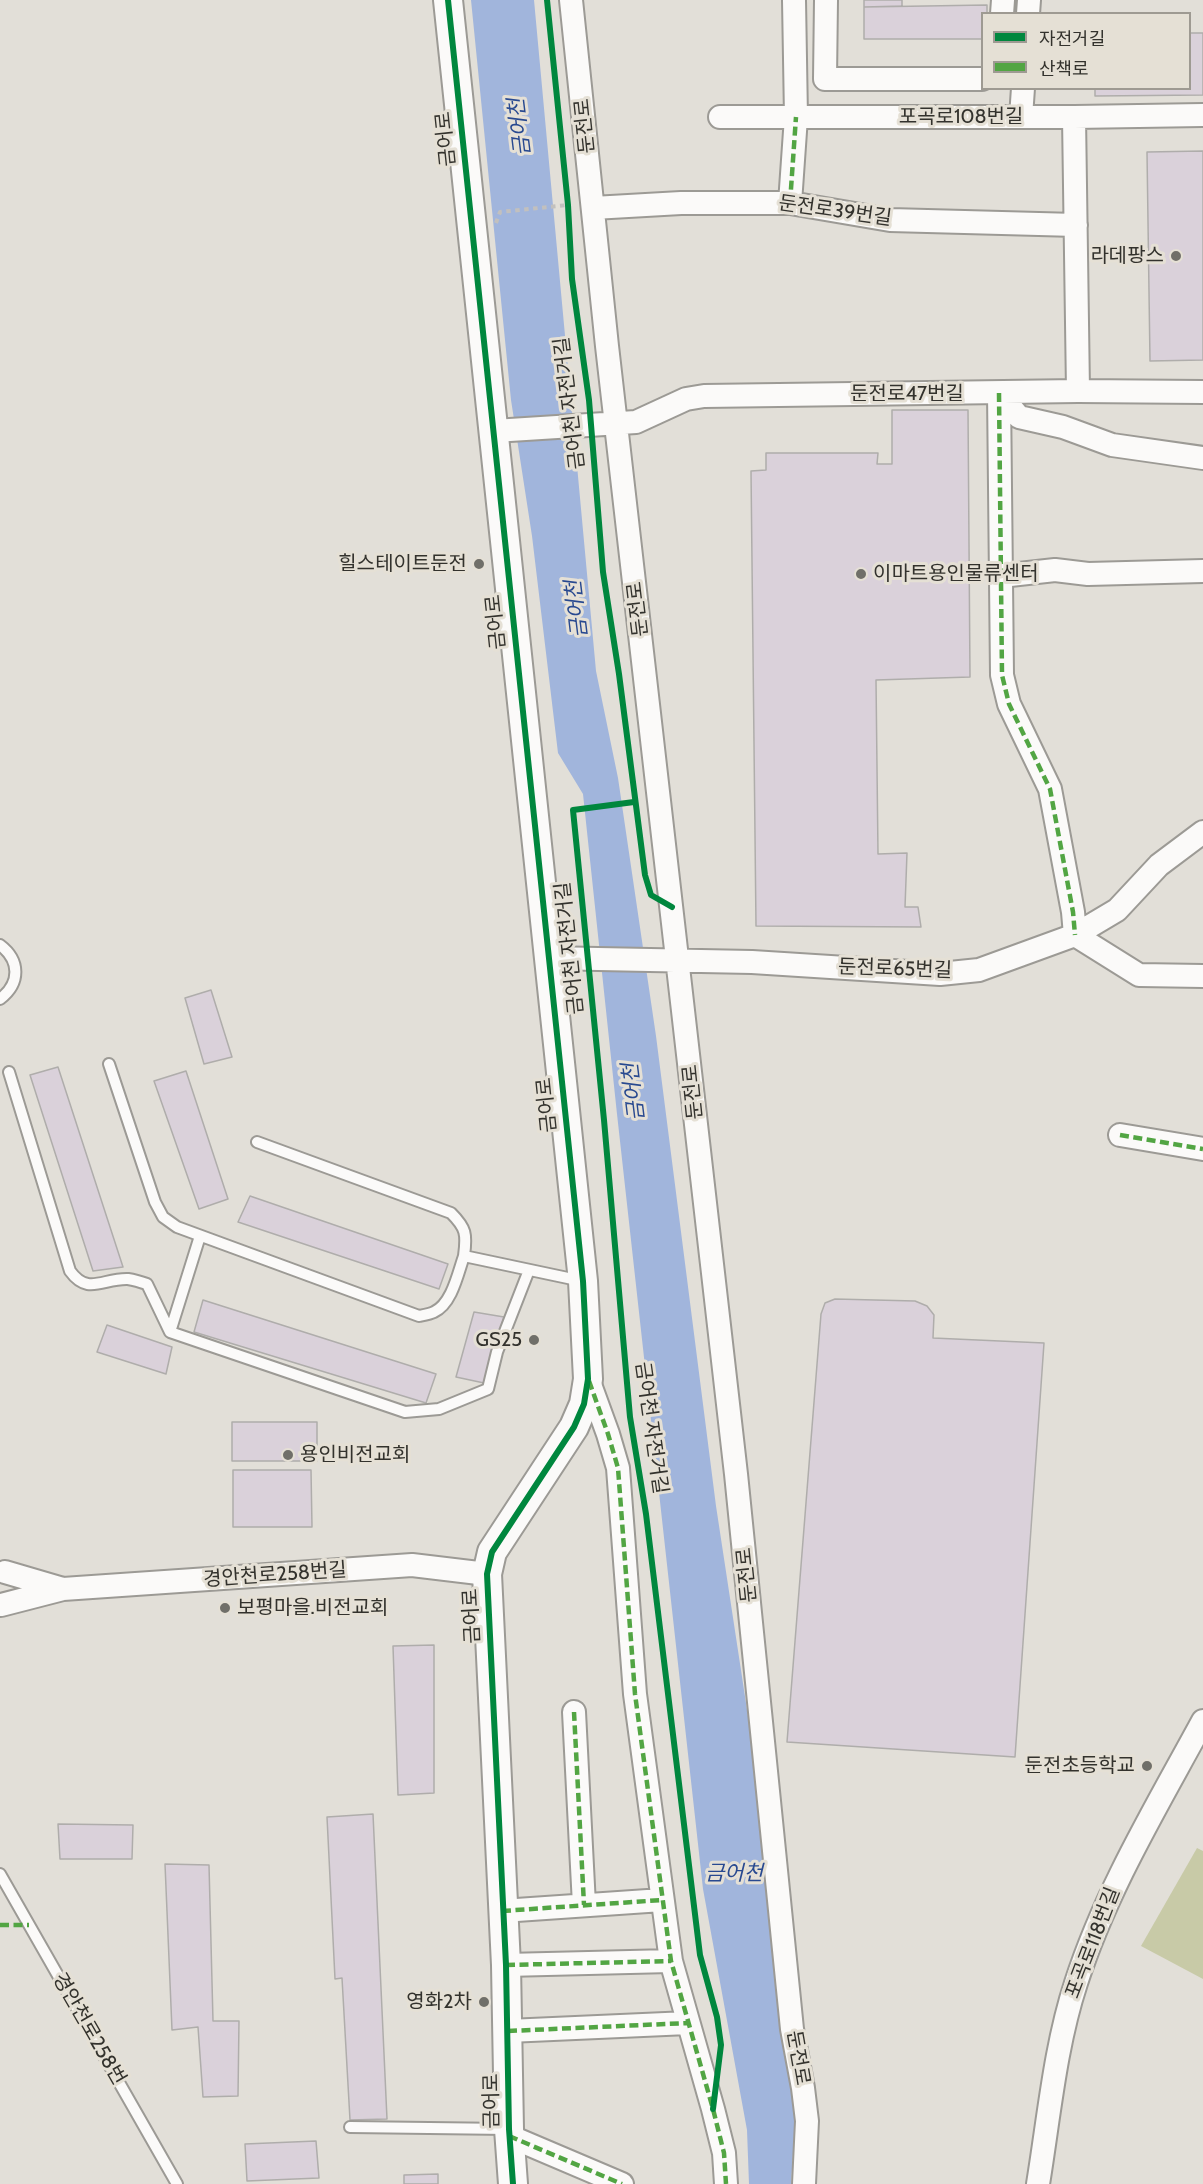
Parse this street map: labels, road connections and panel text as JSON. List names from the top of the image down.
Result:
{
  "streets": {
    "street": [
      "포곡로108번길",
      "둔전로",
      "금어로",
      "둔전로39번길",
      "둔전로47번길",
      "둔전로65번길",
      "경안천로258번길",
      "포곡로118번길"
    ],
    "lane": ["경안천로258번"],
    "cycle path": ["금어천 자전거길"]
  },
  "crossings": [
    ["둔전로", "둔전로39번길"],
    ["둔전로", "둔전로47번길"],
    ["둔전로", "둔전로65번길"],
    ["금어로", "둔전로47번길"],
    ["금어로", "둔전로65번길"],
    ["금어로", "경안천로258번길"]
  ],
  "water": ["금어천"],
  "places": [
    "라데팡스",
    "힐스테이트둔전",
    "이마트용인물류센터",
    "GS25",
    "용인비전교회",
    "보평마을.비전교회",
    "둔전초등학교",
    "영화2차"
  ],
  "legend": ["자전거길", "산책로"]
}
